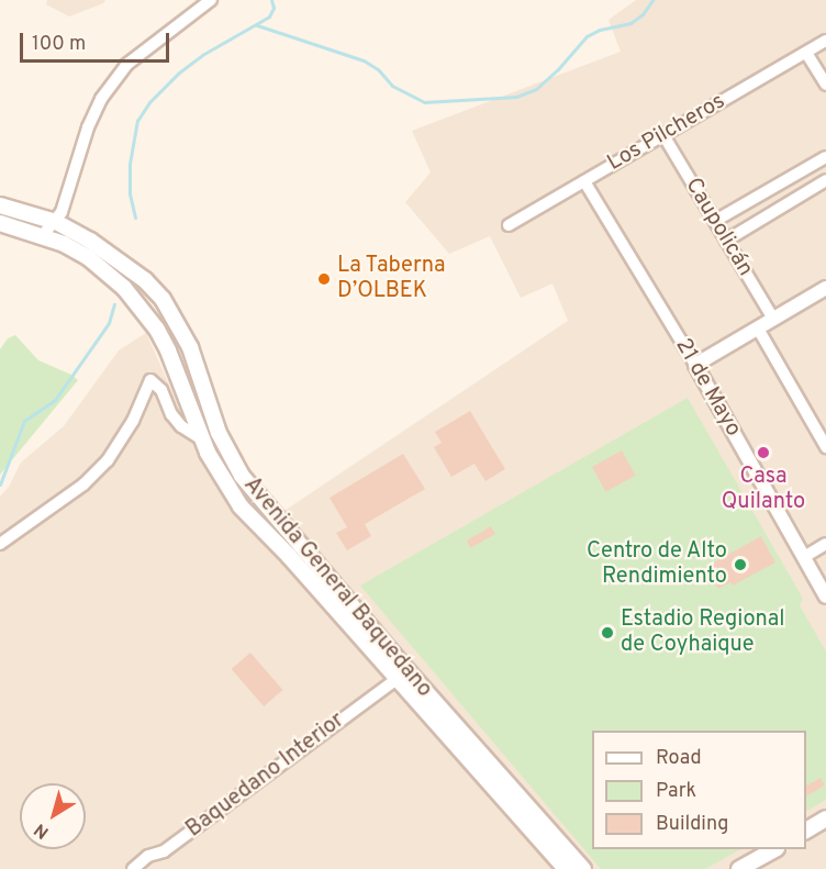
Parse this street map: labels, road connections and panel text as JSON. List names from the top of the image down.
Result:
{
  "streets": {
    "main road": ["Avenida General Baquedano"],
    "street": [
      "Los Pilcheros",
      "Caupolicán",
      "21 de Mayo",
      "Baquedano Interior"
    ]
  },
  "crossings": [
    ["Los Pilcheros", "Caupolicán"],
    ["Los Pilcheros", "21 de Mayo"],
    ["Avenida General Baquedano", "Baquedano Interior"]
  ],
  "places": [
    "La Taberna D’OLBEK",
    "Casa Quilanto",
    "Centro de Alto Rendimiento",
    "Estadio Regional de Coyhaique"
  ],
  "legend": ["Road", "Park", "Building"],
  "scale_bar": "100 m",
  "north": "bottom left"
}
